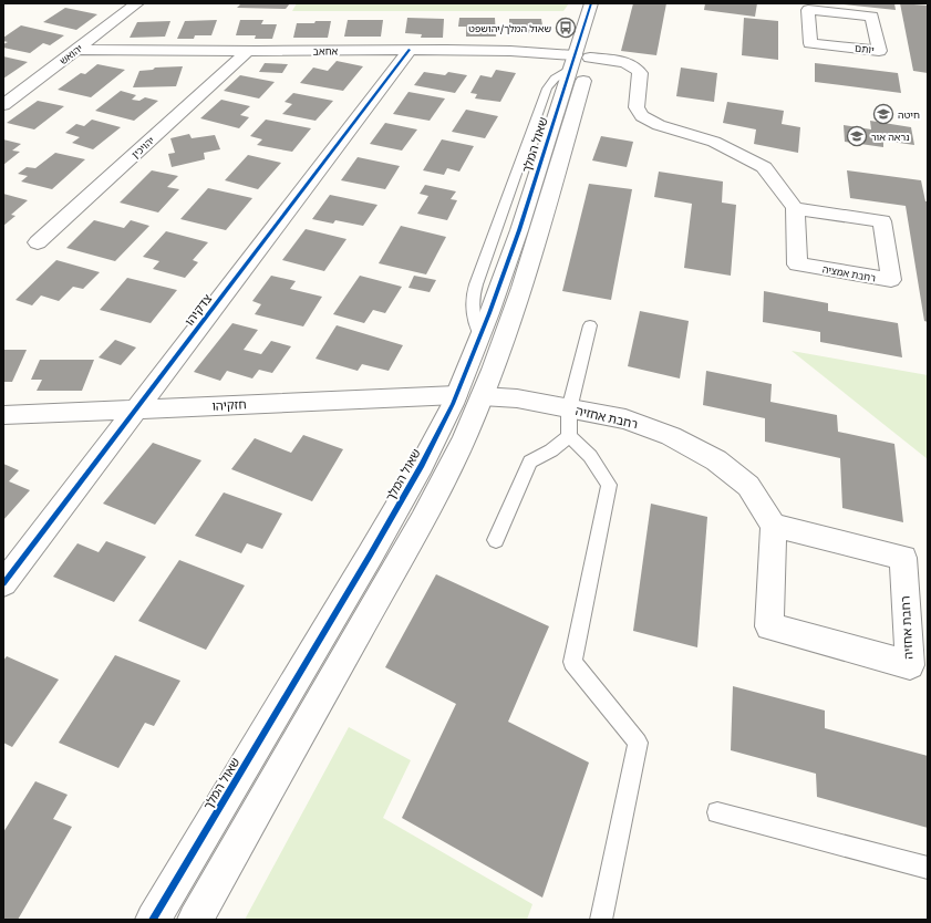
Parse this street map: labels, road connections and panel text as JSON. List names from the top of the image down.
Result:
{
  "streets": {
    "street": [
      "יותם",
      "אחאב",
      "יהואש",
      "שאול המלך",
      "יהויכין",
      "רחבת אמציה",
      "צדקיהו",
      "חזקיהו",
      "רחבת אחזיה"
    ]
  },
  "crossings": [
    ["אחאב", "יהואש"],
    ["אחאב", "שאול המלך"],
    ["אחאב", "יהויכין"],
    ["אחאב", "צדקיהו"],
    ["שאול המלך", "חזקיהו"],
    ["שאול המלך", "רחבת אחזיה"],
    ["צדקיהו", "חזקיהו"],
    ["חזקיהו", "רחבת אחזיה"]
  ],
  "places": {
    "bus stop": ["שאול המלך/יהושפט"],
    "school or university": ["חיטה", "נראה אור"]
  }
}
